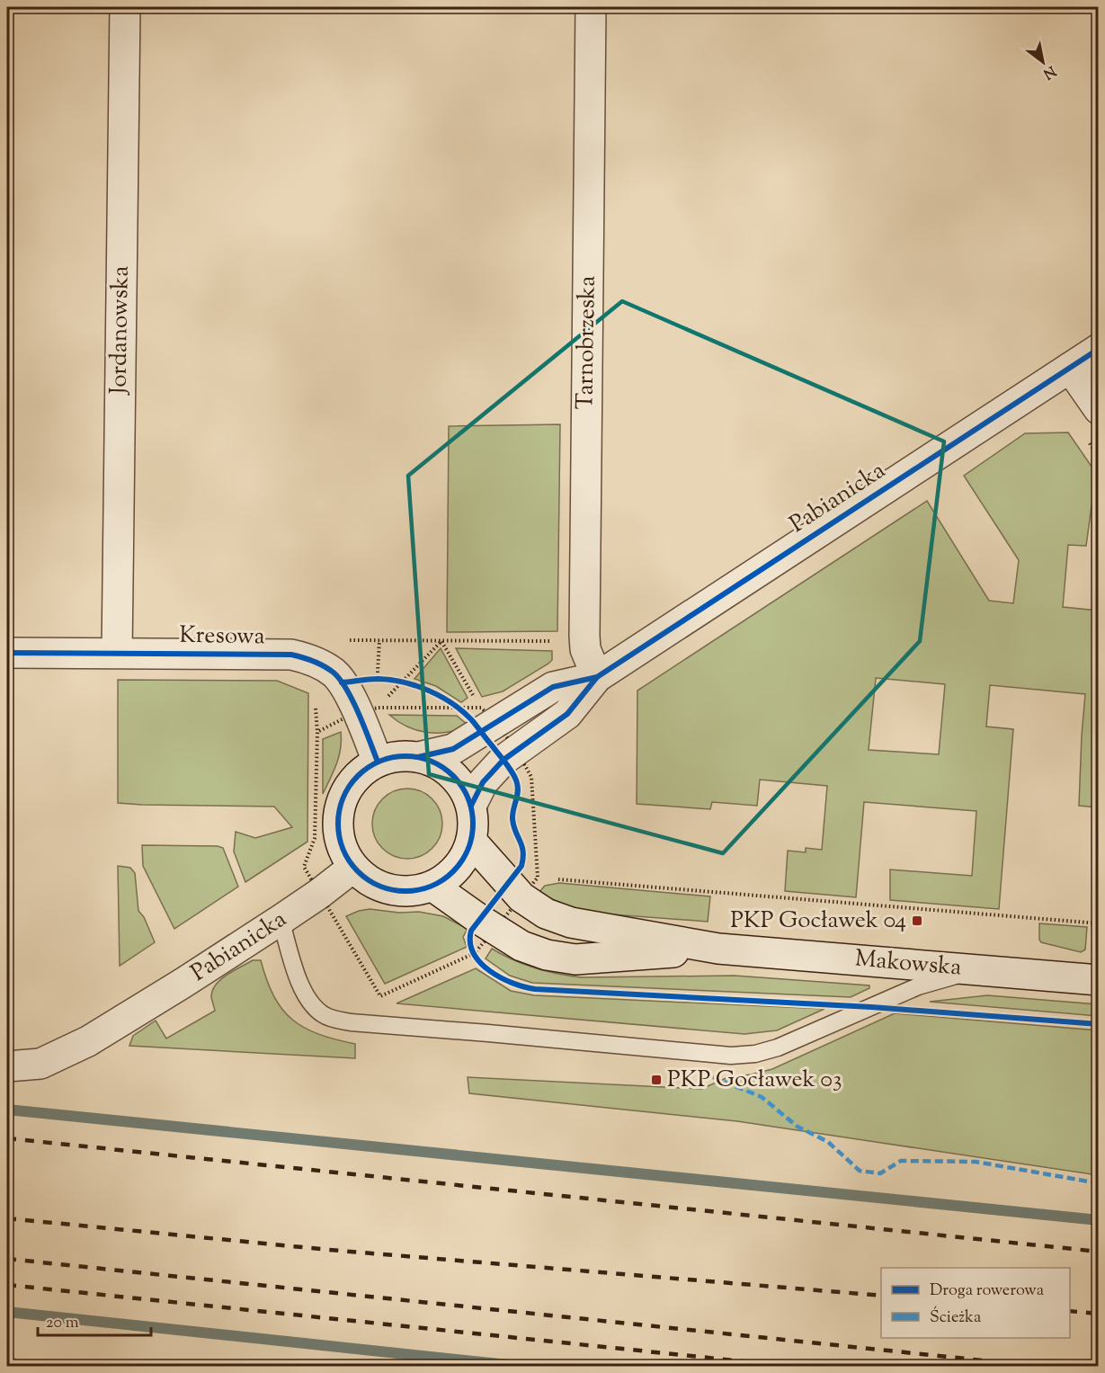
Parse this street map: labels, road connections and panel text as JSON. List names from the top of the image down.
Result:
{
  "streets": {
    "street": [
      "Jordanowska",
      "Tarnobrzeska",
      "Pabianicka",
      "Kresowa",
      "Makowska"
    ]
  },
  "crossings": [
    ["Jordanowska", "Kresowa"],
    ["Tarnobrzeska", "Pabianicka"],
    ["Pabianicka", "Kresowa"],
    ["Pabianicka", "Makowska"],
    ["Kresowa", "Makowska"]
  ],
  "places": {
    "transit": ["PKP Gocławek 04", "PKP Gocławek 03"]
  },
  "legend": ["Droga rowerowa", "Ścieżka"],
  "scale_bar": "20 m",
  "north": "bottom right"
}
